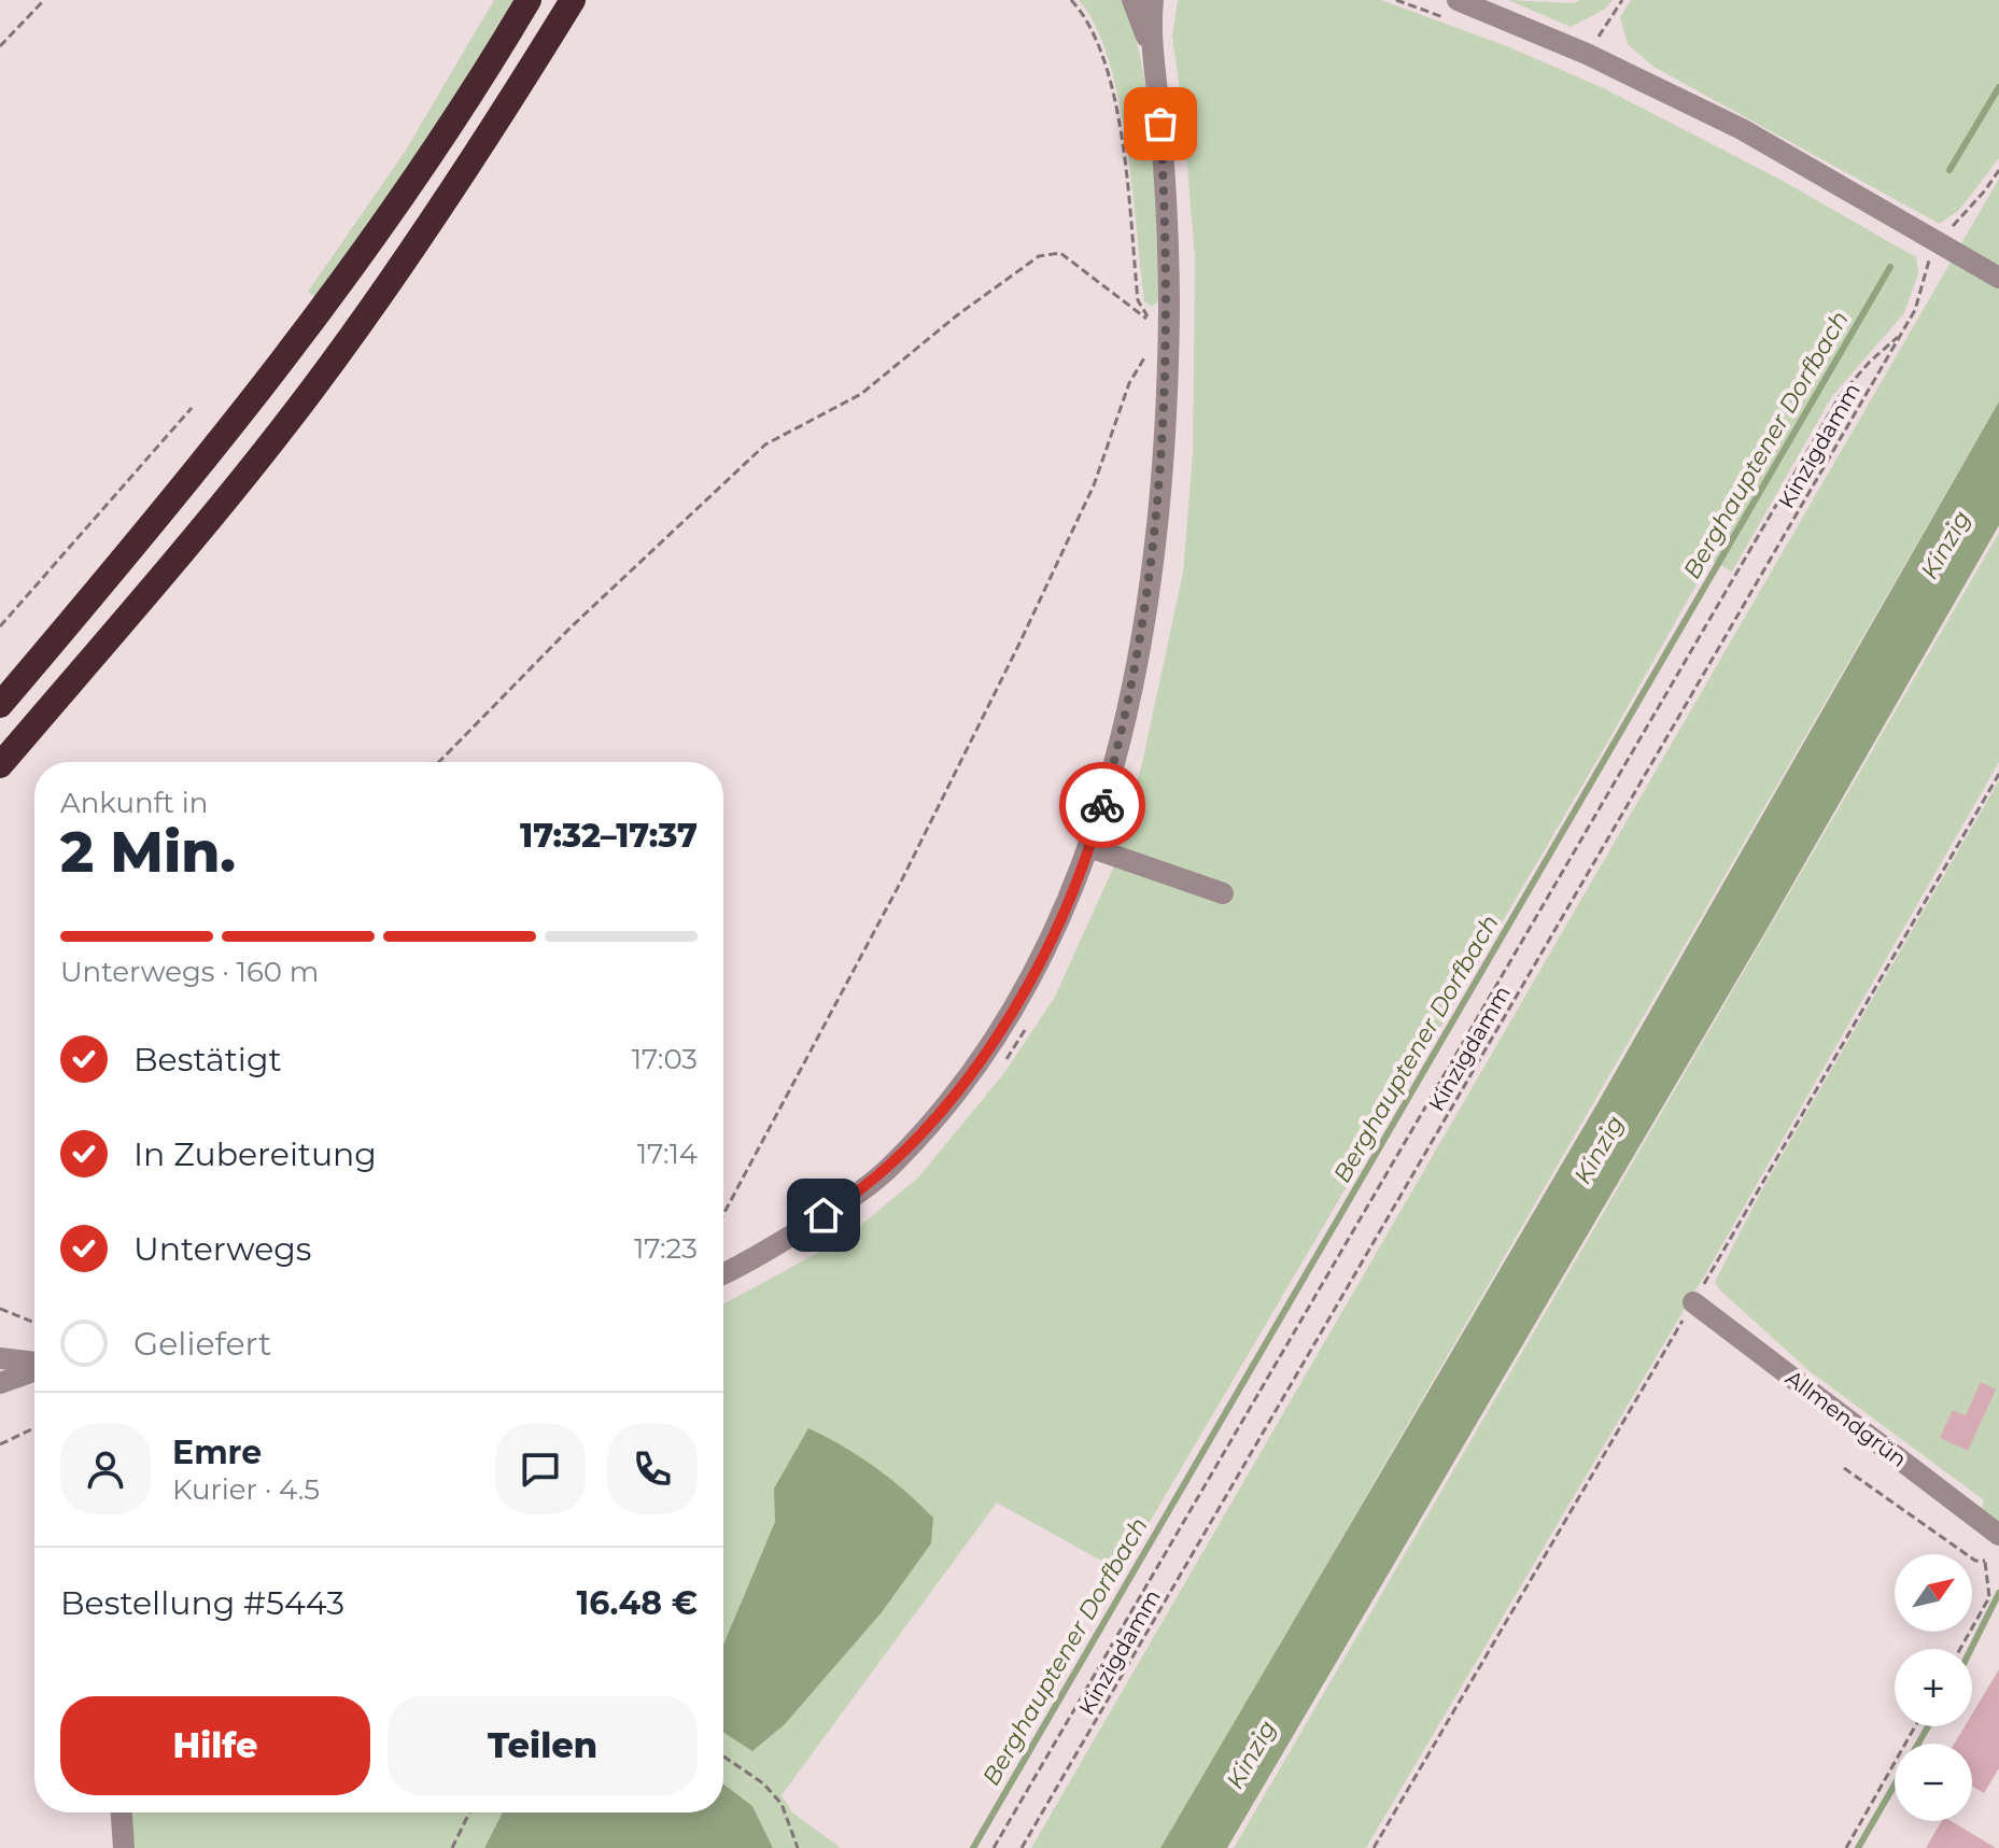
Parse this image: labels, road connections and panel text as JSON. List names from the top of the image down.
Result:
{
  "streets": {
    "street": ["Allmendgrün"],
    "path": ["Kinzigdamm"]
  },
  "water": ["Berghauptener Dorfbach", "Kinzig"],
  "north": "top right",
  "page": {
    "heading": ["2 Min.", "Ankunft in", "17:32–17:37"],
    "panel": [
      "Emre",
      "Kurier · 4.5",
      "Bestellung #5443",
      "16.48 €"
    ],
    "bar": "Unterwegs · 160 m",
    "list": [
      ["Bestätigt", "17:03"],
      ["In Zubereitung", "17:14"],
      ["Unterwegs", "17:23"],
      "Geliefert"
    ],
    "map_buttons": ["+", "−"],
    "buttons": ["Hilfe", "Teilen"]
  }
}
